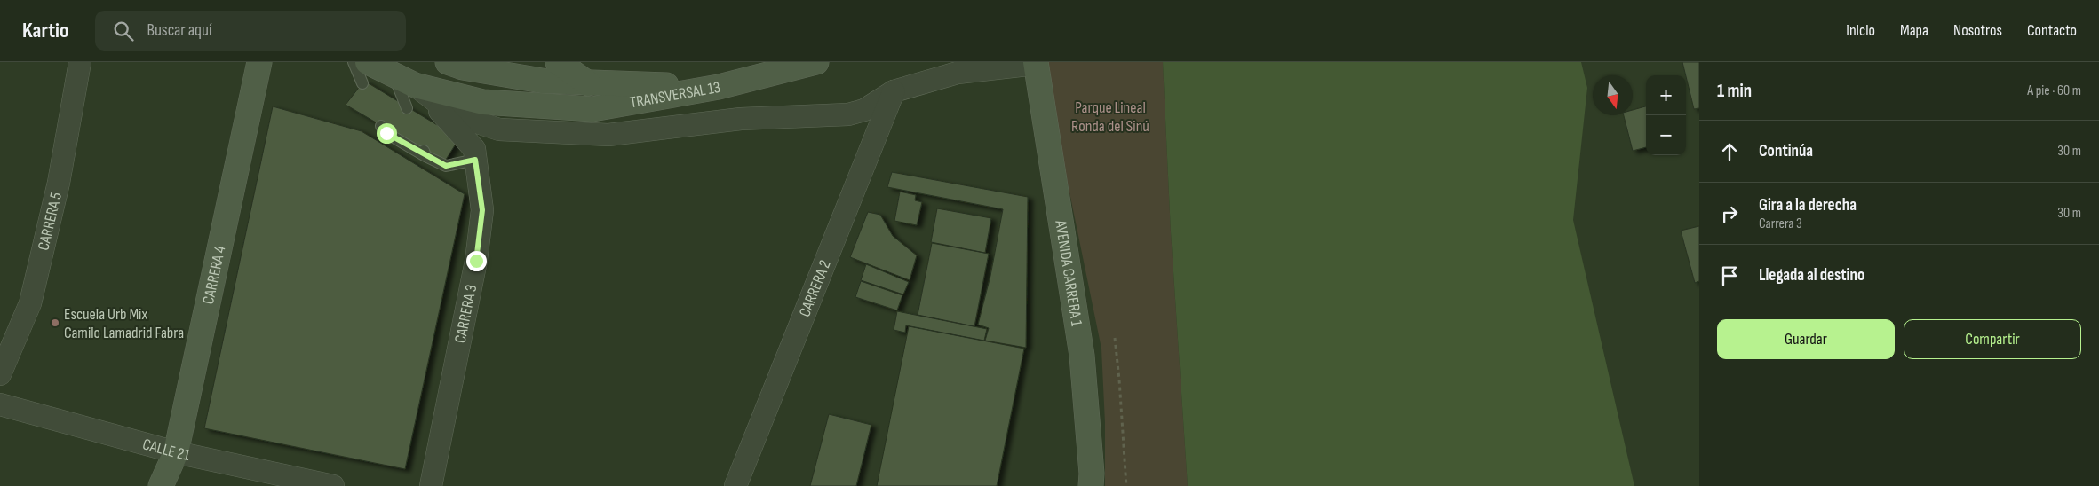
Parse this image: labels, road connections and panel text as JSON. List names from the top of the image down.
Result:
{
  "streets": {
    "street": [
      "TRANSVERSAL 13",
      "CARRERA 5",
      "AVENIDA CARRERA 1",
      "CARRERA 4",
      "CARRERA 2",
      "CARRERA 3",
      "CALLE 21"
    ]
  },
  "crossings": [
    ["TRANSVERSAL 13", "CARRERA 3"],
    ["CARRERA 4", "CALLE 21"]
  ],
  "parks": ["Parque Lineal Ronda del Sinú"],
  "places": ["Escuela Urb Mix Camilo Lamadrid Fabra"],
  "north": "bottom",
  "page": {
    "header": "Kartio",
    "search": "Buscar aquí",
    "nav": [
      "Inicio",
      "Mapa",
      "Nosotros",
      "Contacto"
    ],
    "heading": ["1 min", "A pie · 60 m"],
    "map_buttons": ["+", "−"],
    "list": [
      ["Continúa", "30 m"],
      ["Gira a la derecha", "Carrera 3", "30 m"],
      "Llegada al destino"
    ],
    "buttons": ["Guardar", "Compartir"]
  }
}
